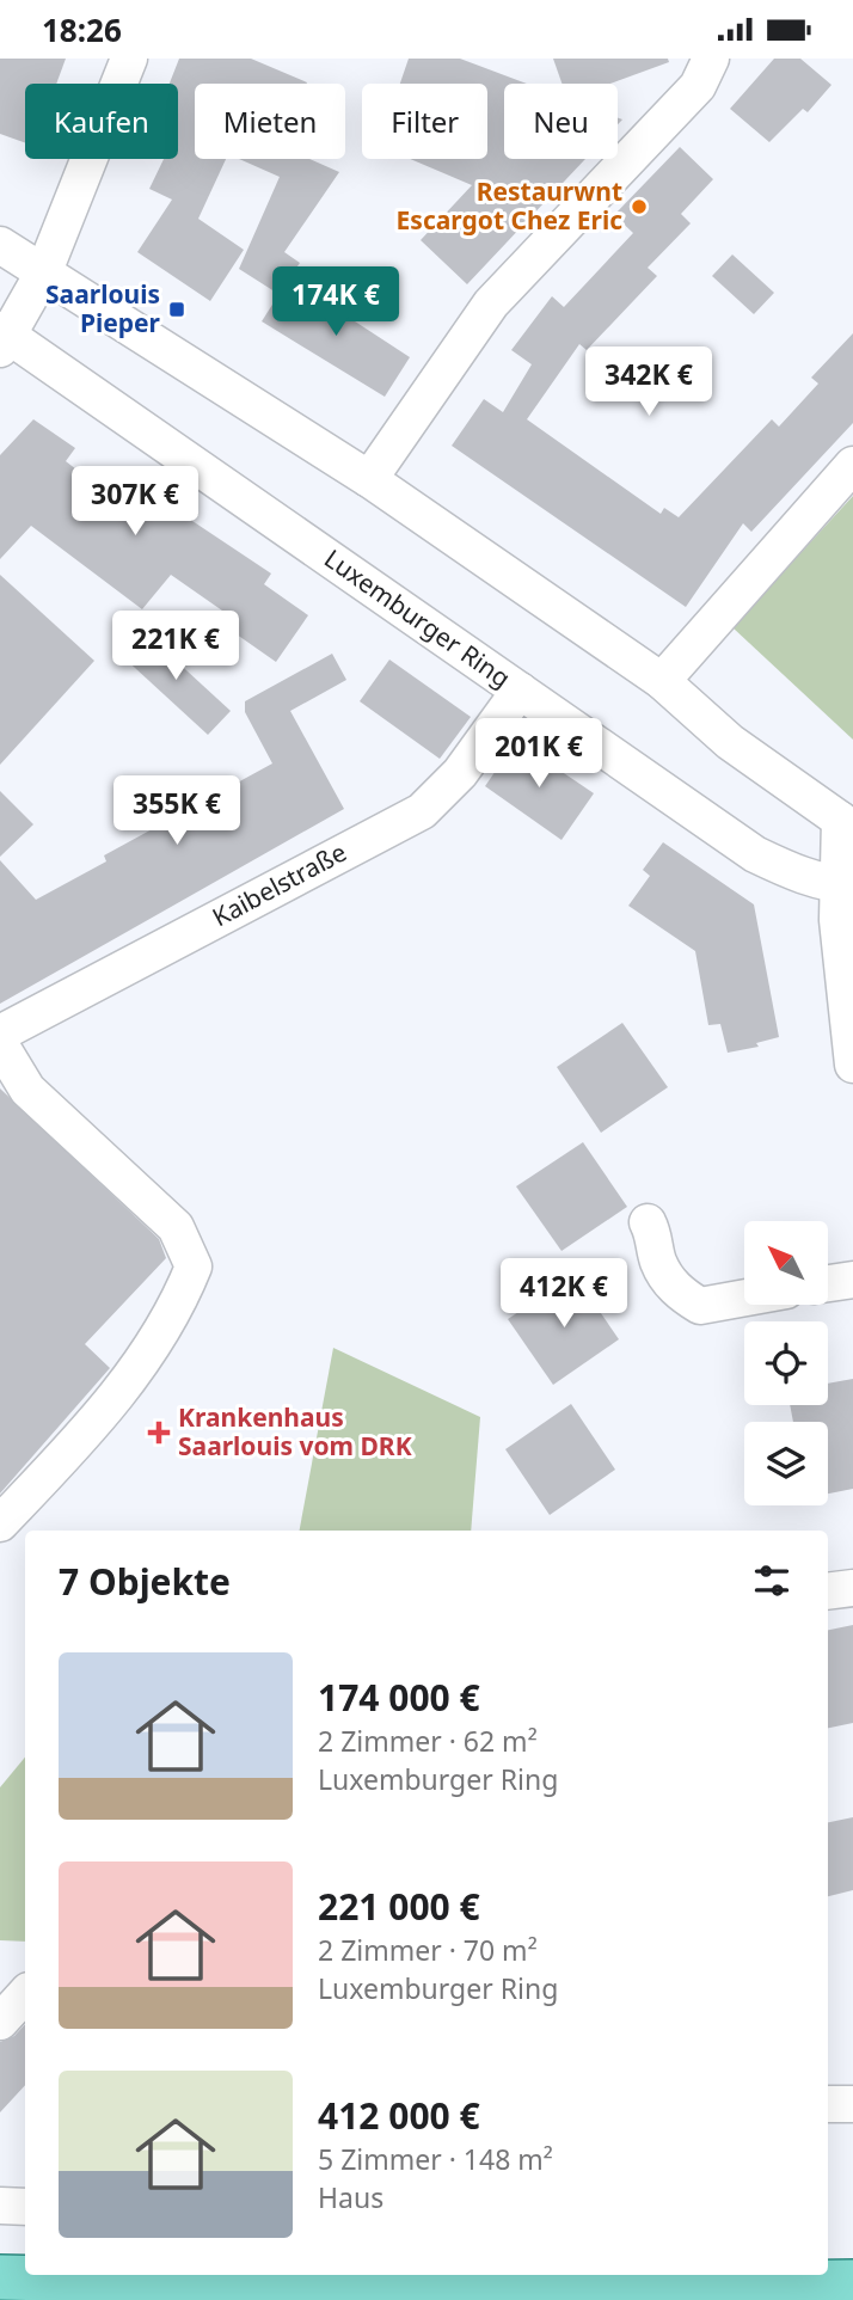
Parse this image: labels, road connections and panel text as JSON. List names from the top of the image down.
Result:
{
  "streets": {
    "street": ["Luxemburger Ring", "Kaibelstraße"]
  },
  "crossings": [
    ["Luxemburger Ring", "Kaibelstraße"]
  ],
  "places": {
    "other": ["Restaurwnt Escargot Chez Eric"],
    "transit": ["Saarlouis Pieper"],
    "health": ["Krankenhaus Saarlouis vom DRK"]
  },
  "north": "top left",
  "page": {
    "status": "18:26",
    "chip": [
      "Kaufen",
      "Mieten",
      "Filter",
      "Neu"
    ],
    "price": [
      "174K €",
      "342K €",
      "307K €",
      "221K €",
      "201K €",
      "355K €",
      "412K €"
    ],
    "heading": "7 Objekte",
    "list": [
      {
        "name": "174 000 €",
        "note": "2 Zimmer · 62 m² · Luxemburger Ring"
      },
      {
        "name": "221 000 €",
        "note": "2 Zimmer · 70 m² · Luxemburger Ring"
      },
      {
        "name": "412 000 €",
        "note": "5 Zimmer · 148 m² · Haus"
      }
    ]
  }
}
